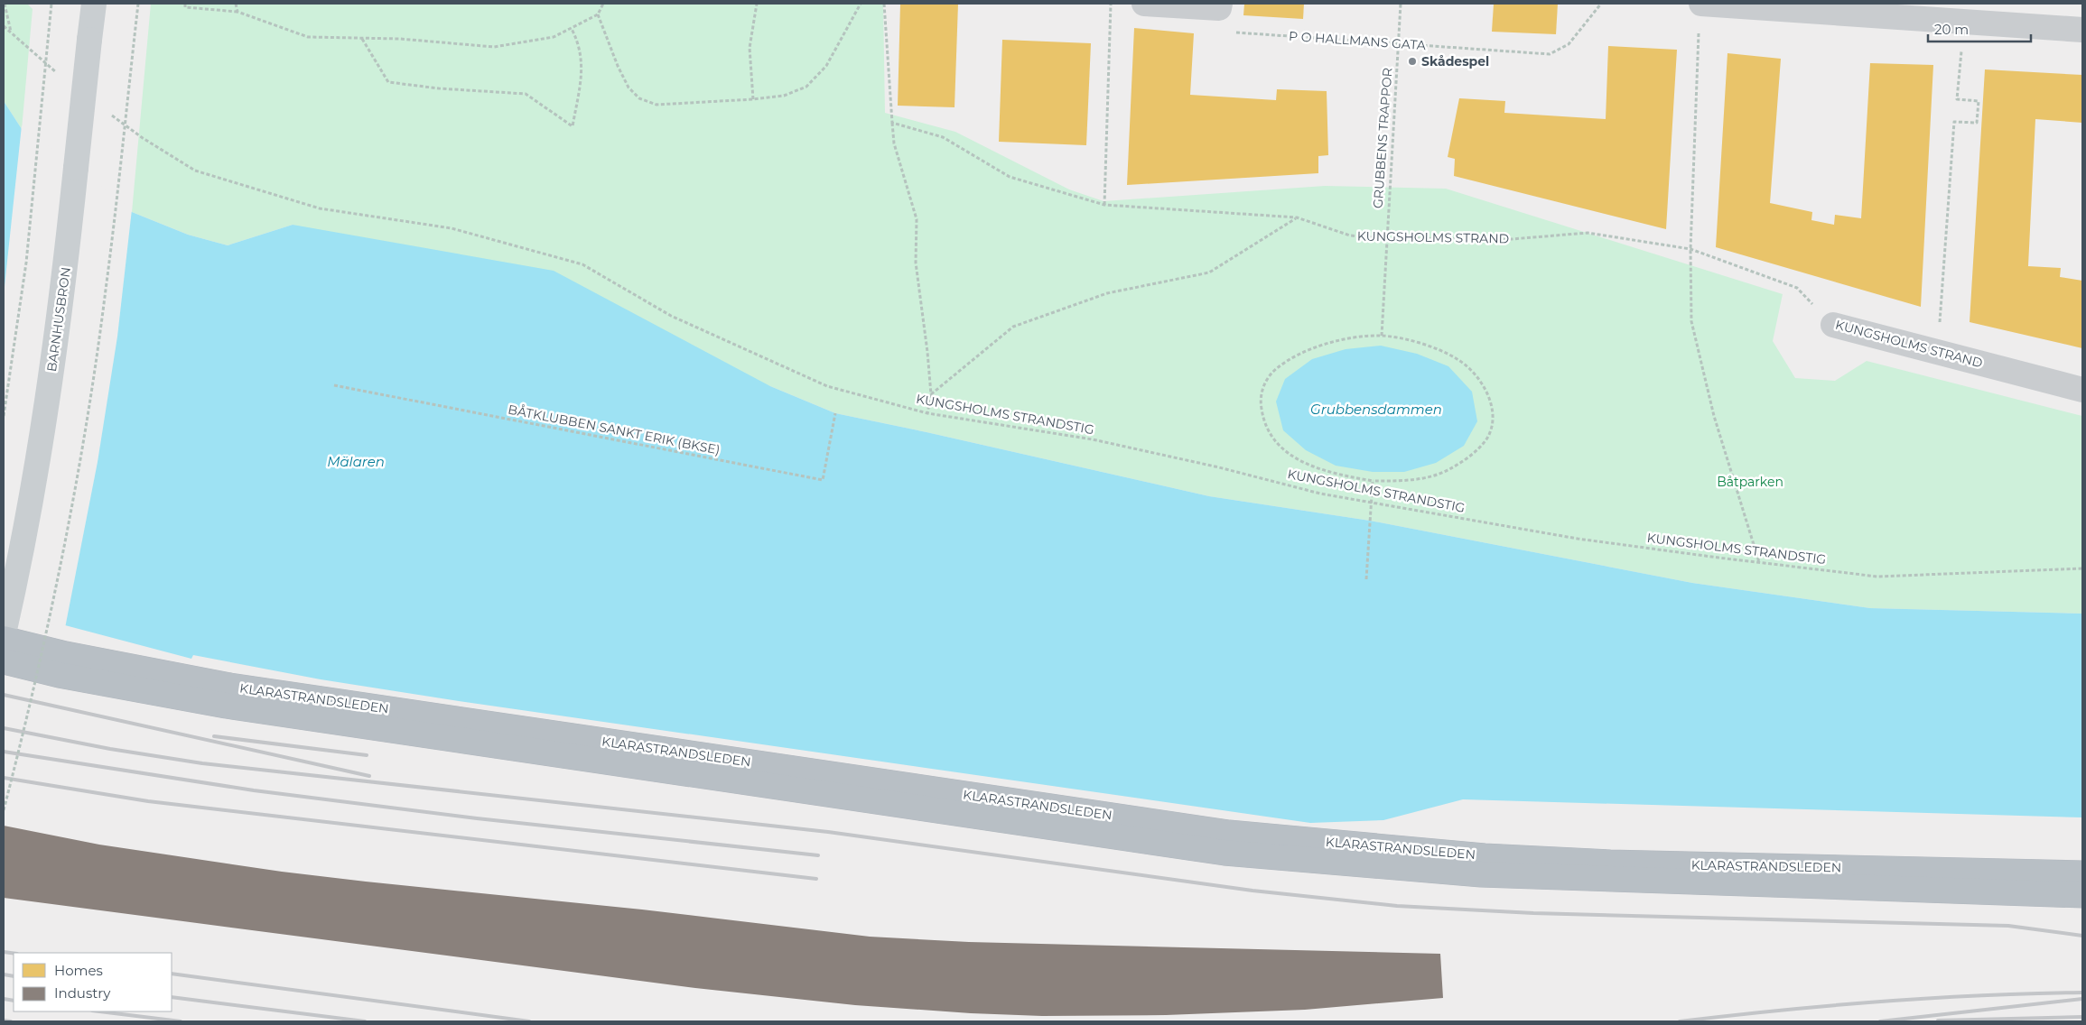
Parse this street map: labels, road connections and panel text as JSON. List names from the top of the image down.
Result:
{
  "streets": {
    "highway": ["KLARASTRANDSLEDEN"],
    "street": ["KUNGSHOLMS STRAND", "BARNHUSBRON"],
    "path": [
      "P O HALLMANS GATA",
      "GRUBBENS TRAPPOR",
      "KUNGSHOLMS STRANDSTIG",
      "BÅTKLUBBEN SANKT ERIK (BKSE)"
    ]
  },
  "crossings": [
    ["P O HALLMANS GATA", "GRUBBENS TRAPPOR"],
    ["GRUBBENS TRAPPOR", "KUNGSHOLMS STRAND"]
  ],
  "water": ["Grubbensdammen", "Mälaren"],
  "parks": ["Båtparken"],
  "places": ["Skådespel"],
  "legend": ["Homes", "Industry"],
  "scale_bar": "20 m"
}
